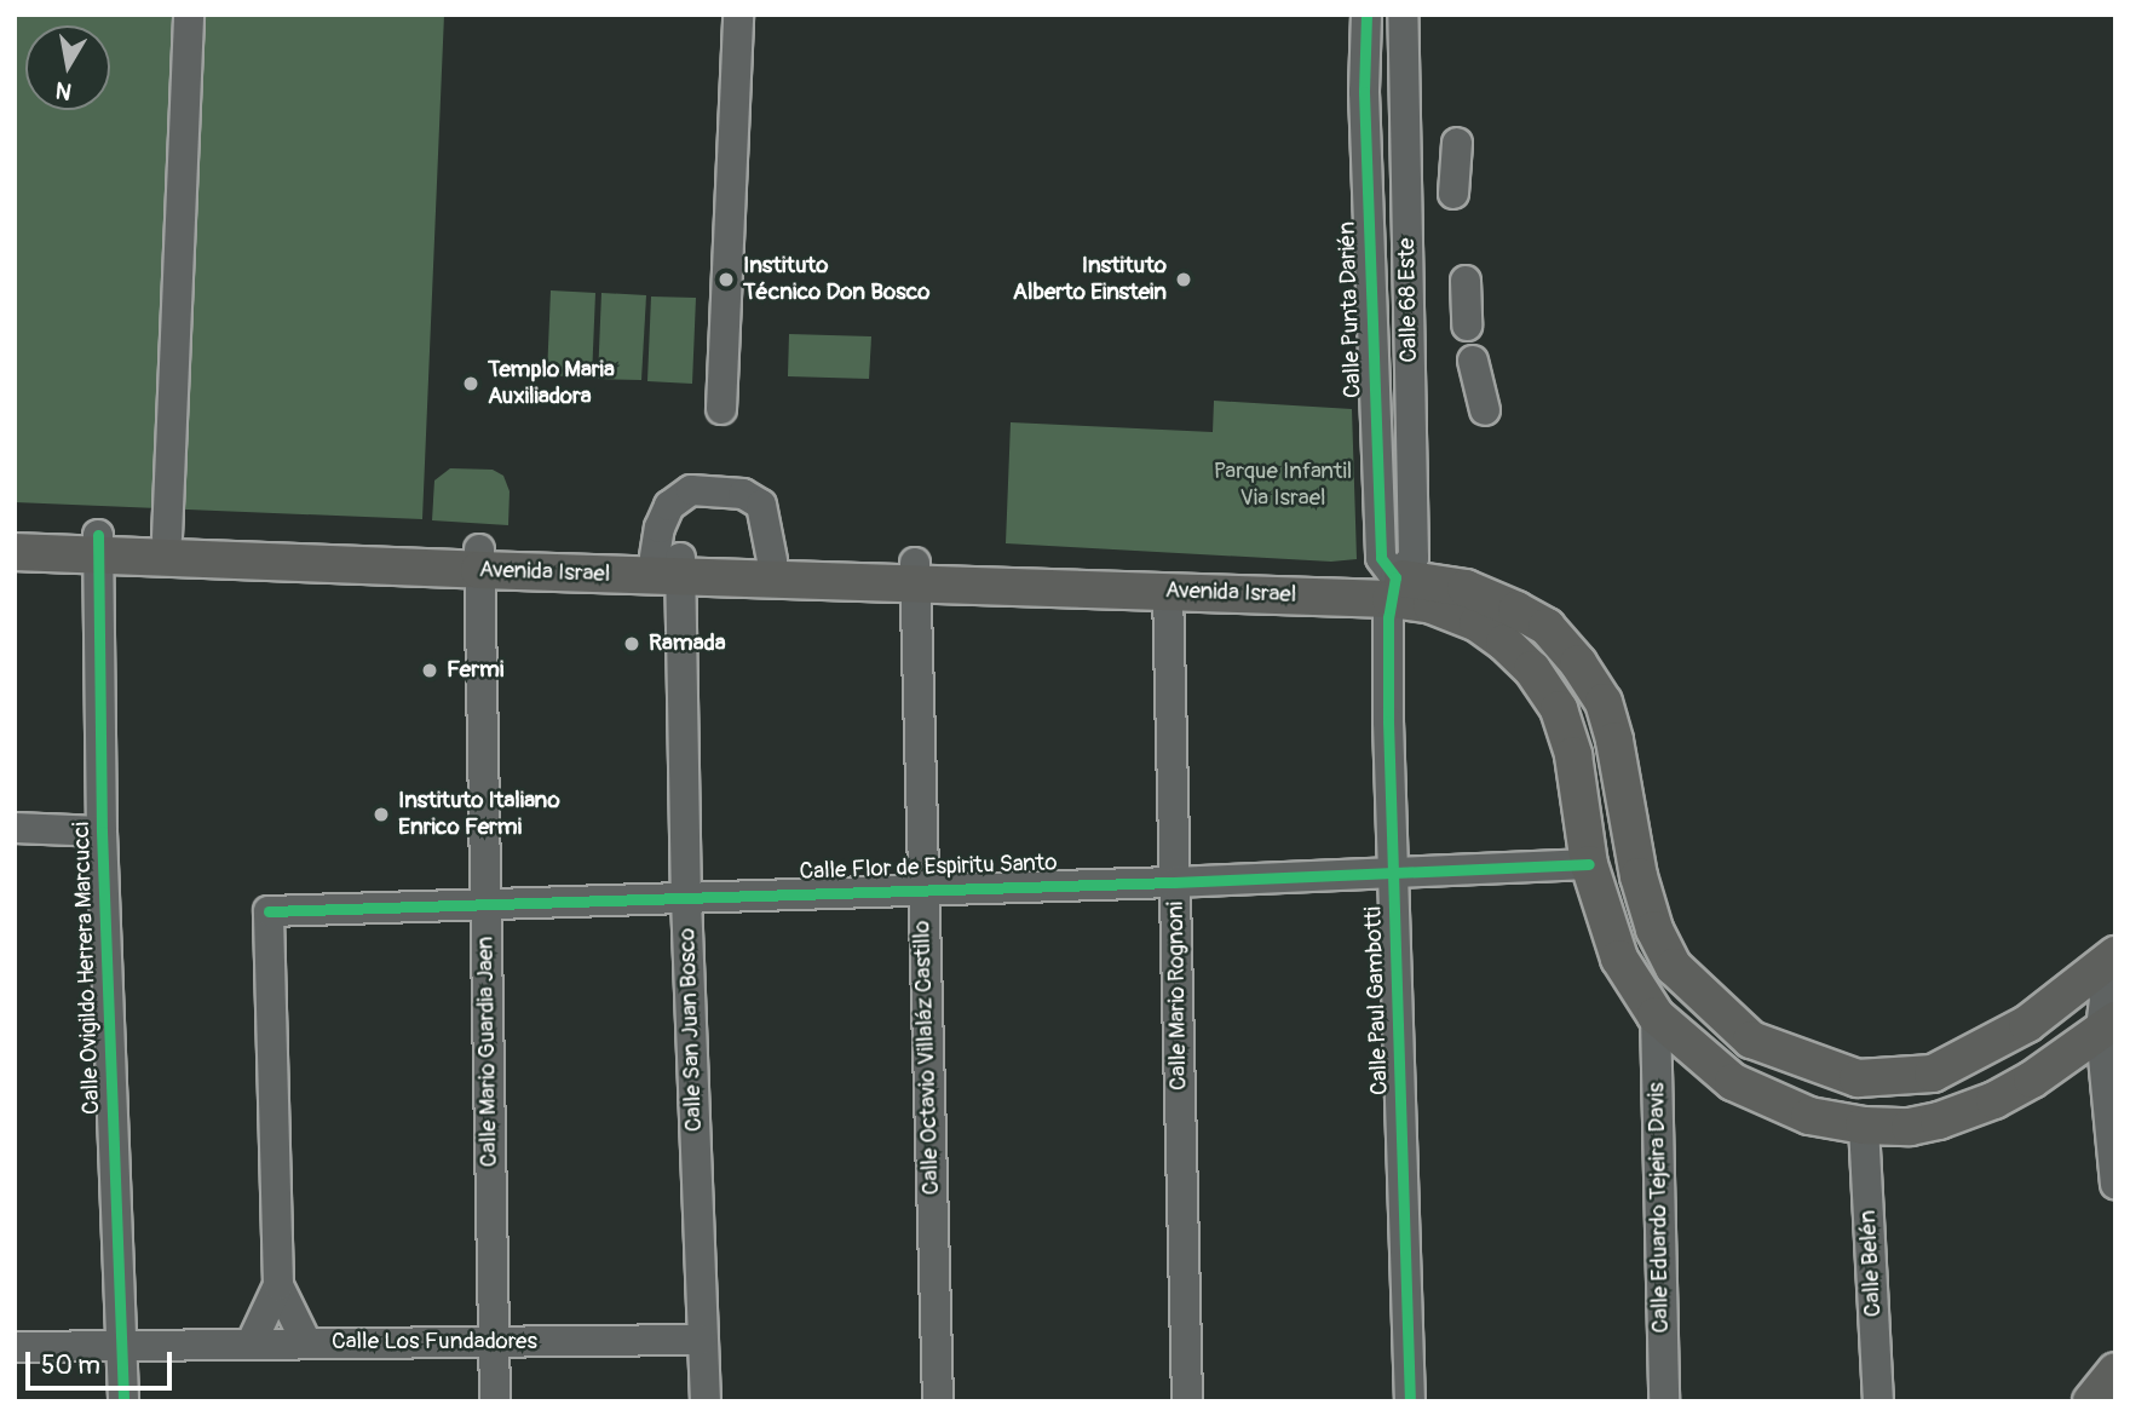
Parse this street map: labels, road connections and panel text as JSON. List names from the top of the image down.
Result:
{
  "streets": {
    "main road": ["Avenida Israel"],
    "street": [
      "Calle 68 Este",
      "Calle Punta Darién",
      "Calle Flor de Espiritu Santo",
      "Calle Ovigildo Herrera Marcucci",
      "Calle Mario Rognoni",
      "Calle Paul Gambotti",
      "Calle San Juan Bosco",
      "Calle Mario Guardia Jaen",
      "Calle Octavio Villaláz Castillo",
      "Calle Eduardo Tejeira Davis",
      "Calle Belén",
      "Calle Los Fundadores"
    ]
  },
  "crossings": [
    ["Calle 68 Este", "Calle Punta Darién"],
    ["Calle 68 Este", "Avenida Israel"],
    ["Calle 68 Este", "Calle Paul Gambotti"],
    ["Calle Punta Darién", "Avenida Israel"],
    ["Calle Punta Darién", "Calle Paul Gambotti"],
    ["Avenida Israel", "Calle Flor de Espiritu Santo"],
    ["Avenida Israel", "Calle Ovigildo Herrera Marcucci"],
    ["Avenida Israel", "Calle Mario Rognoni"],
    ["Avenida Israel", "Calle Paul Gambotti"],
    ["Avenida Israel", "Calle San Juan Bosco"],
    ["Avenida Israel", "Calle Mario Guardia Jaen"],
    ["Avenida Israel", "Calle Octavio Villaláz Castillo"],
    ["Avenida Israel", "Calle Eduardo Tejeira Davis"],
    ["Avenida Israel", "Calle Belén"],
    ["Calle Flor de Espiritu Santo", "Calle Mario Rognoni"],
    ["Calle Flor de Espiritu Santo", "Calle Paul Gambotti"],
    ["Calle Flor de Espiritu Santo", "Calle San Juan Bosco"],
    ["Calle Flor de Espiritu Santo", "Calle Mario Guardia Jaen"],
    ["Calle Flor de Espiritu Santo", "Calle Octavio Villaláz Castillo"],
    ["Calle Ovigildo Herrera Marcucci", "Calle Los Fundadores"],
    ["Calle San Juan Bosco", "Calle Los Fundadores"],
    ["Calle Mario Guardia Jaen", "Calle Los Fundadores"]
  ],
  "parks": ["Parque Infantil Via Israel"],
  "places": [
    "Instituto Técnico Don Bosco",
    "Instituto Alberto Einstein",
    "Templo Maria Auxiliadora",
    "Ramada",
    "Fermi",
    "Instituto Italiano Enrico Fermi"
  ],
  "scale_bar": "50 m",
  "north": "bottom"
}
